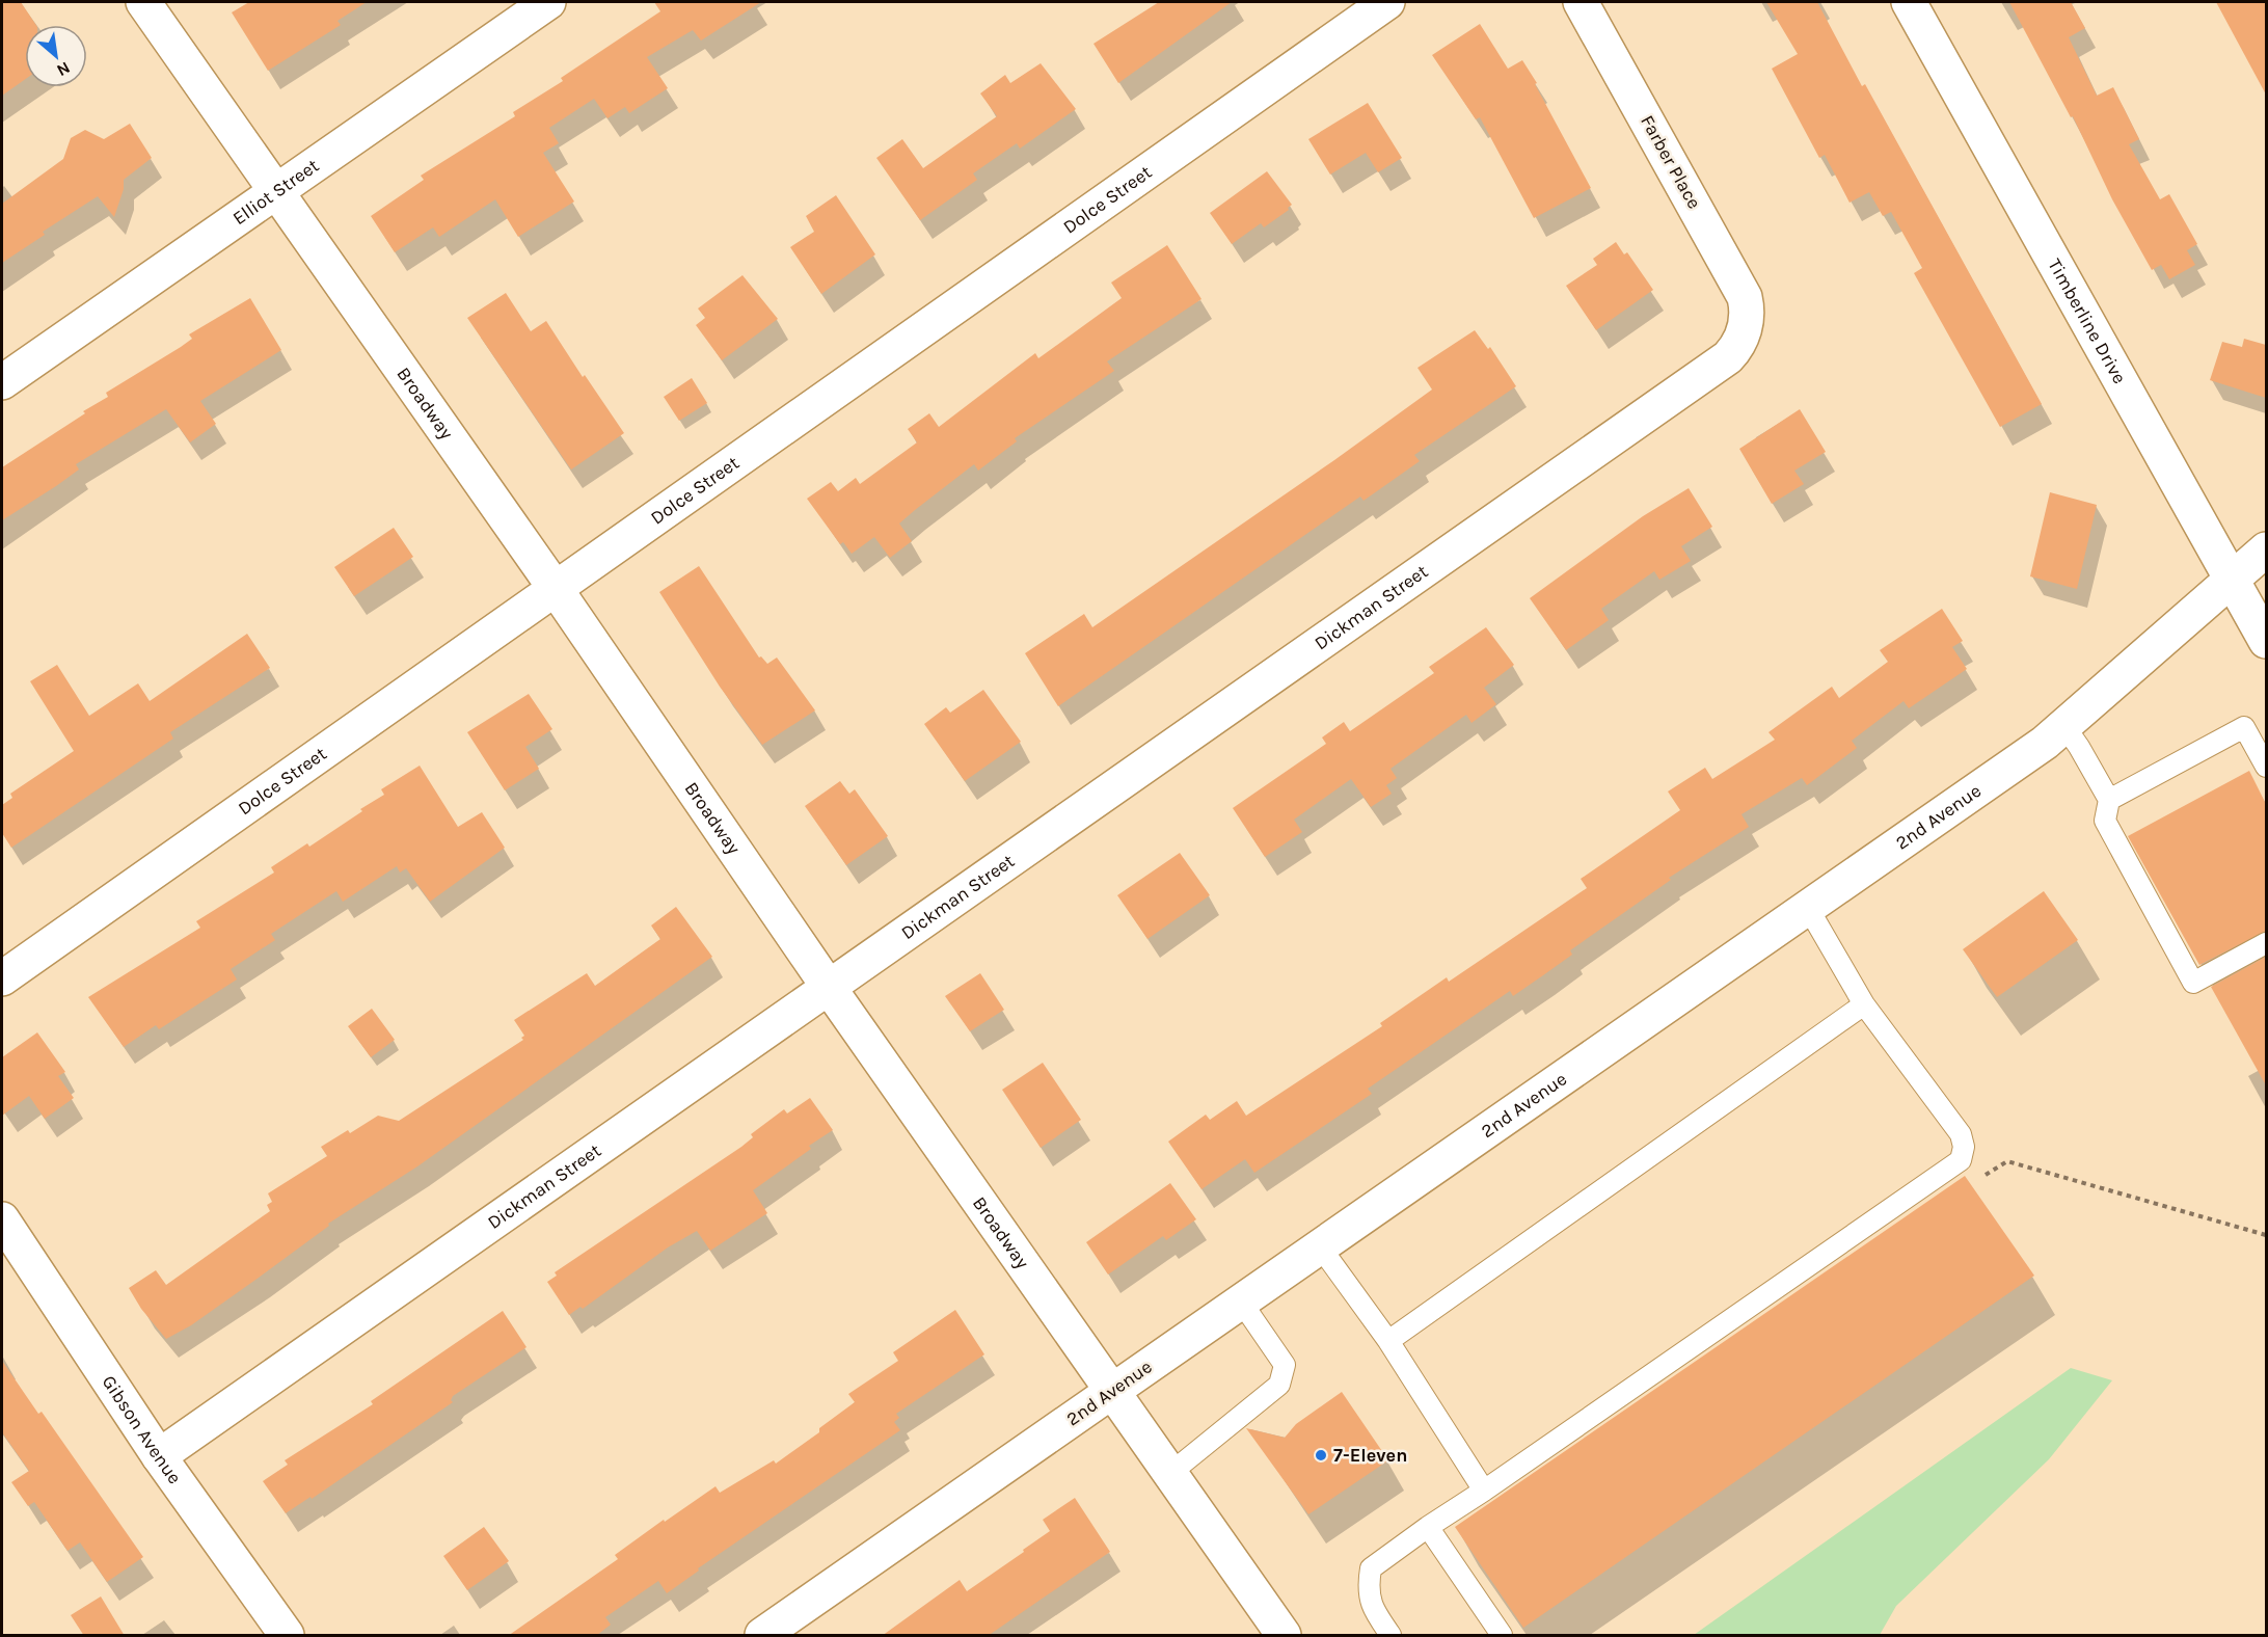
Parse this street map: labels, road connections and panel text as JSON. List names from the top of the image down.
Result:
{
  "streets": {
    "street": [
      "Farber Place",
      "Elliot Street",
      "Dolce Street",
      "Timberline Drive",
      "Broadway",
      "Dickman Street",
      "2nd Avenue",
      "Gibson Avenue"
    ]
  },
  "crossings": [
    ["Farber Place", "Dickman Street"],
    ["Elliot Street", "Broadway"],
    ["Dolce Street", "Broadway"],
    ["Timberline Drive", "2nd Avenue"],
    ["Broadway", "Dickman Street"],
    ["Broadway", "2nd Avenue"],
    ["Dickman Street", "Gibson Avenue"]
  ],
  "places": ["7-Eleven"],
  "north": "bottom right"
}
